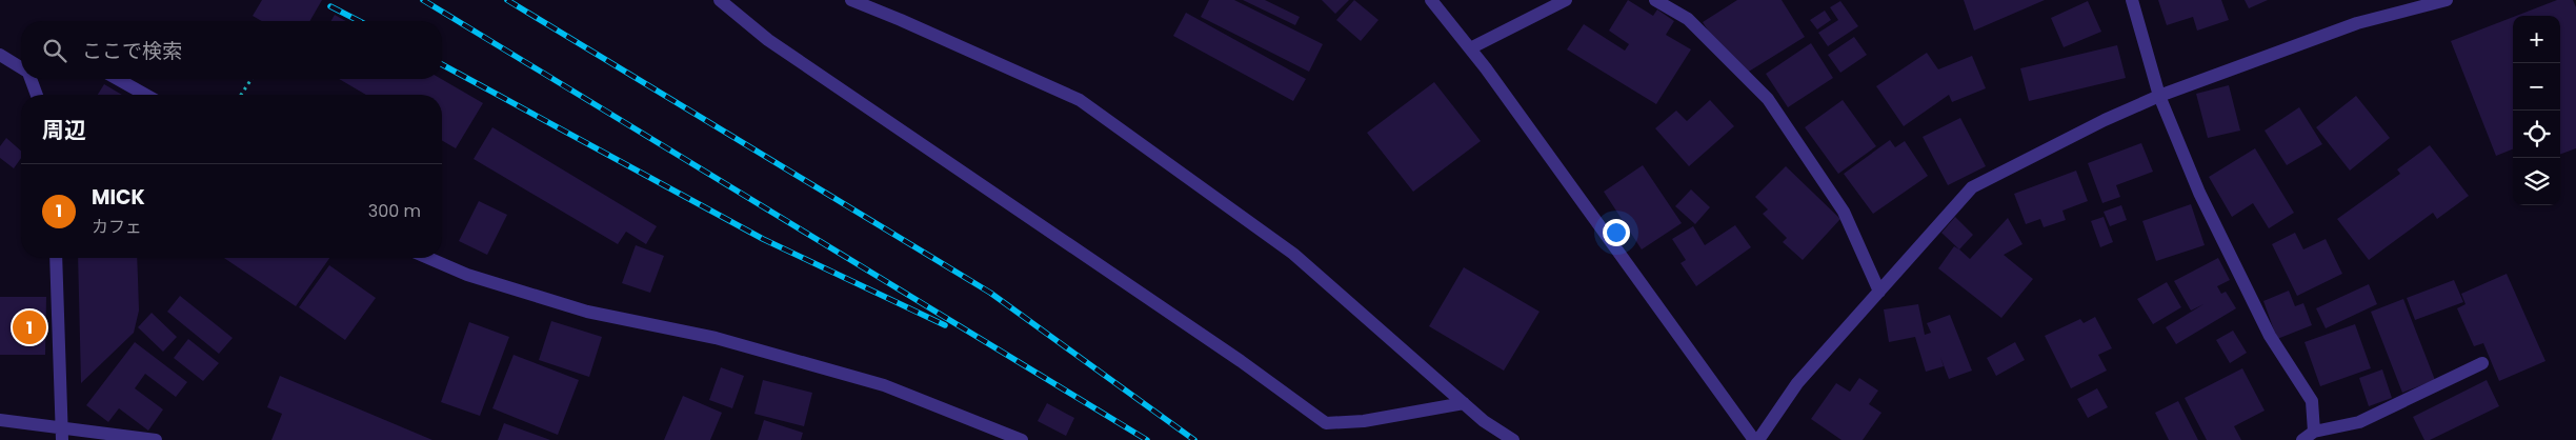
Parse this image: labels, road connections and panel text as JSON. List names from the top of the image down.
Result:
{
  "page": {
    "map_buttons": ["+", "−"],
    "search": "ここで検索",
    "heading": "周辺",
    "list": [
      {
        "mark": "1",
        "name": "MICK",
        "note": "カフェ",
        "value": "300 m"
      }
    ],
    "pins": "1"
  }
}
